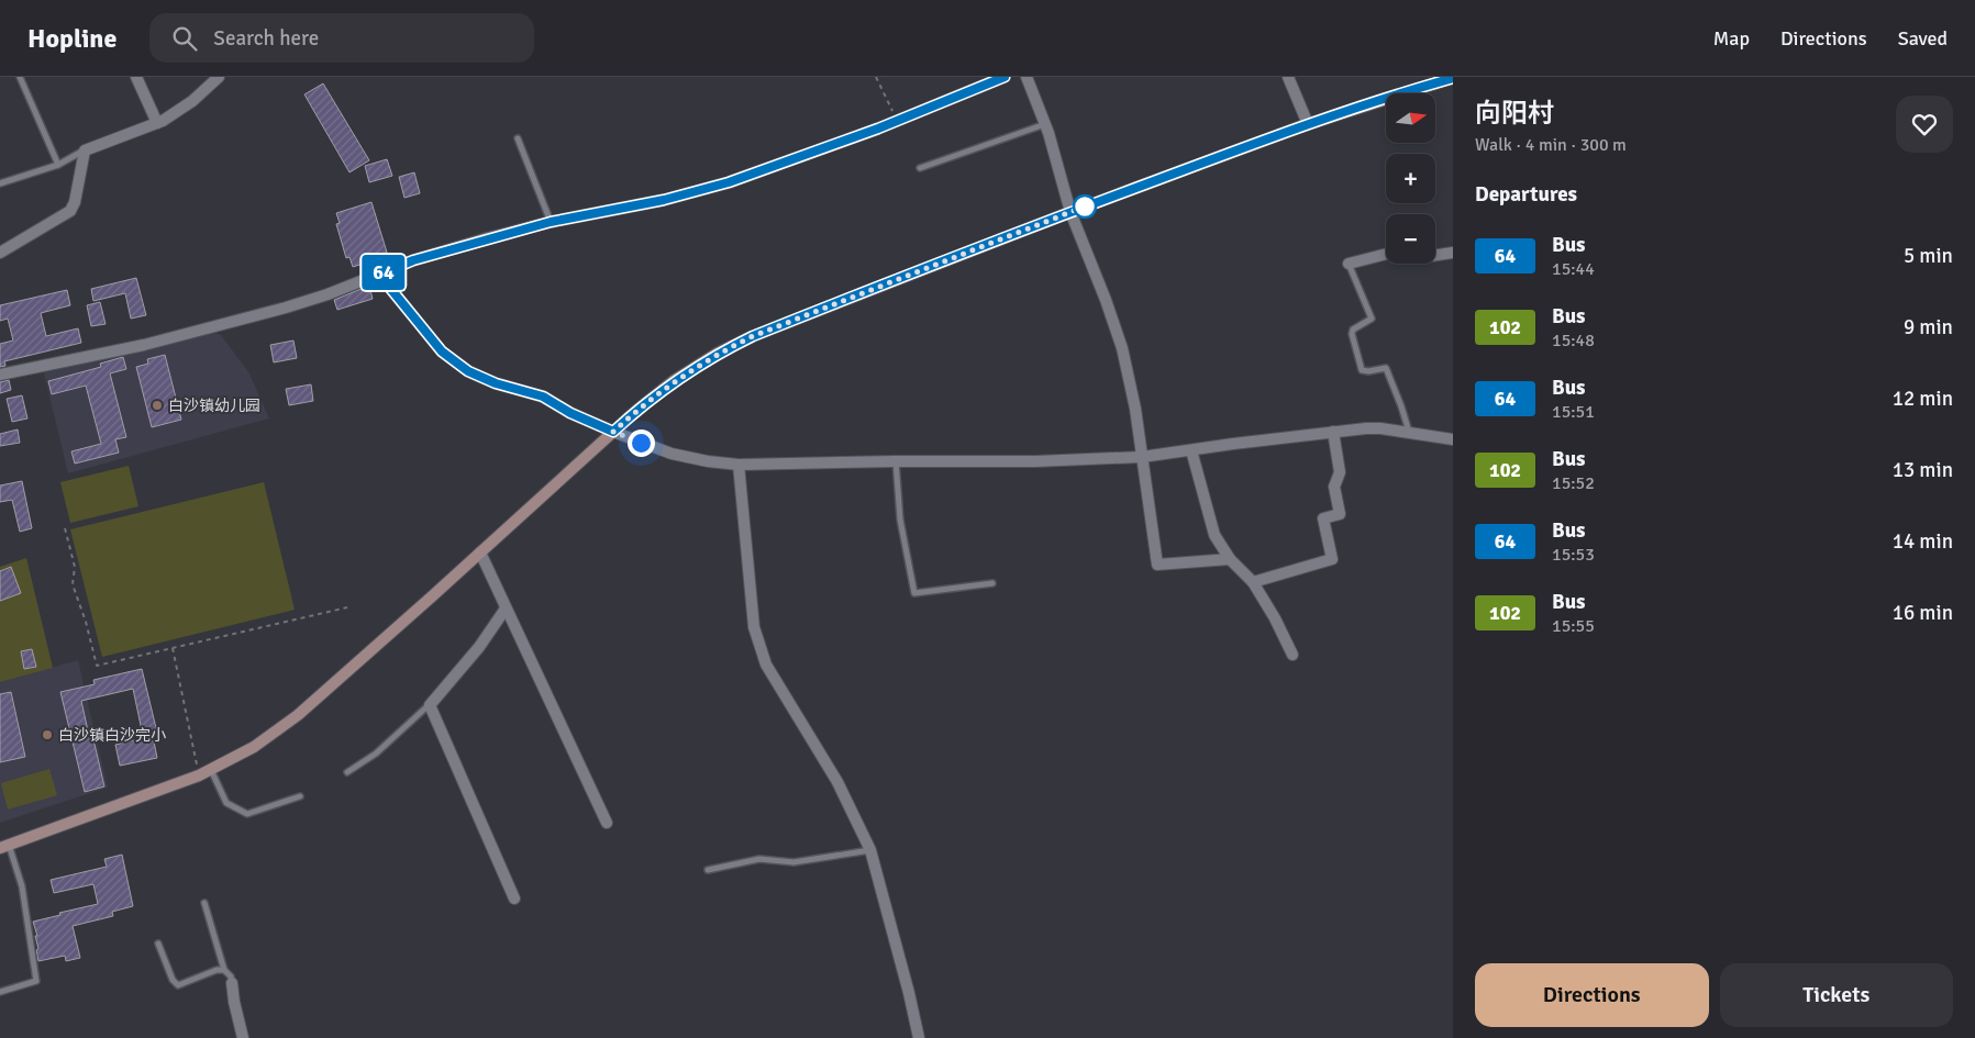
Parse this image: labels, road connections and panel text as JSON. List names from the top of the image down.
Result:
{
  "places": ["白沙镇幼儿园", "白沙镇白沙完小"],
  "lines": ["bus line 64"],
  "north": "right",
  "page": {
    "header": "Hopline",
    "search": "Search here",
    "nav": ["Map", "Directions", "Saved"],
    "on_map": "64",
    "heading": [
      ["向阳村", "Walk · 4 min · 300 m"],
      "Departures"
    ],
    "map_buttons": ["+", "−"],
    "list": [
      {
        "mark": "64",
        "name": "Bus",
        "note": "15:44",
        "value": "5 min"
      },
      {
        "mark": "102",
        "name": "Bus",
        "note": "15:48",
        "value": "9 min"
      },
      {
        "mark": "64",
        "name": "Bus",
        "note": "15:51",
        "value": "12 min"
      },
      {
        "mark": "102",
        "name": "Bus",
        "note": "15:52",
        "value": "13 min"
      },
      {
        "mark": "64",
        "name": "Bus",
        "note": "15:53",
        "value": "14 min"
      },
      {
        "mark": "102",
        "name": "Bus",
        "note": "15:55",
        "value": "16 min"
      }
    ],
    "buttons": ["Directions", "Tickets"]
  }
}
